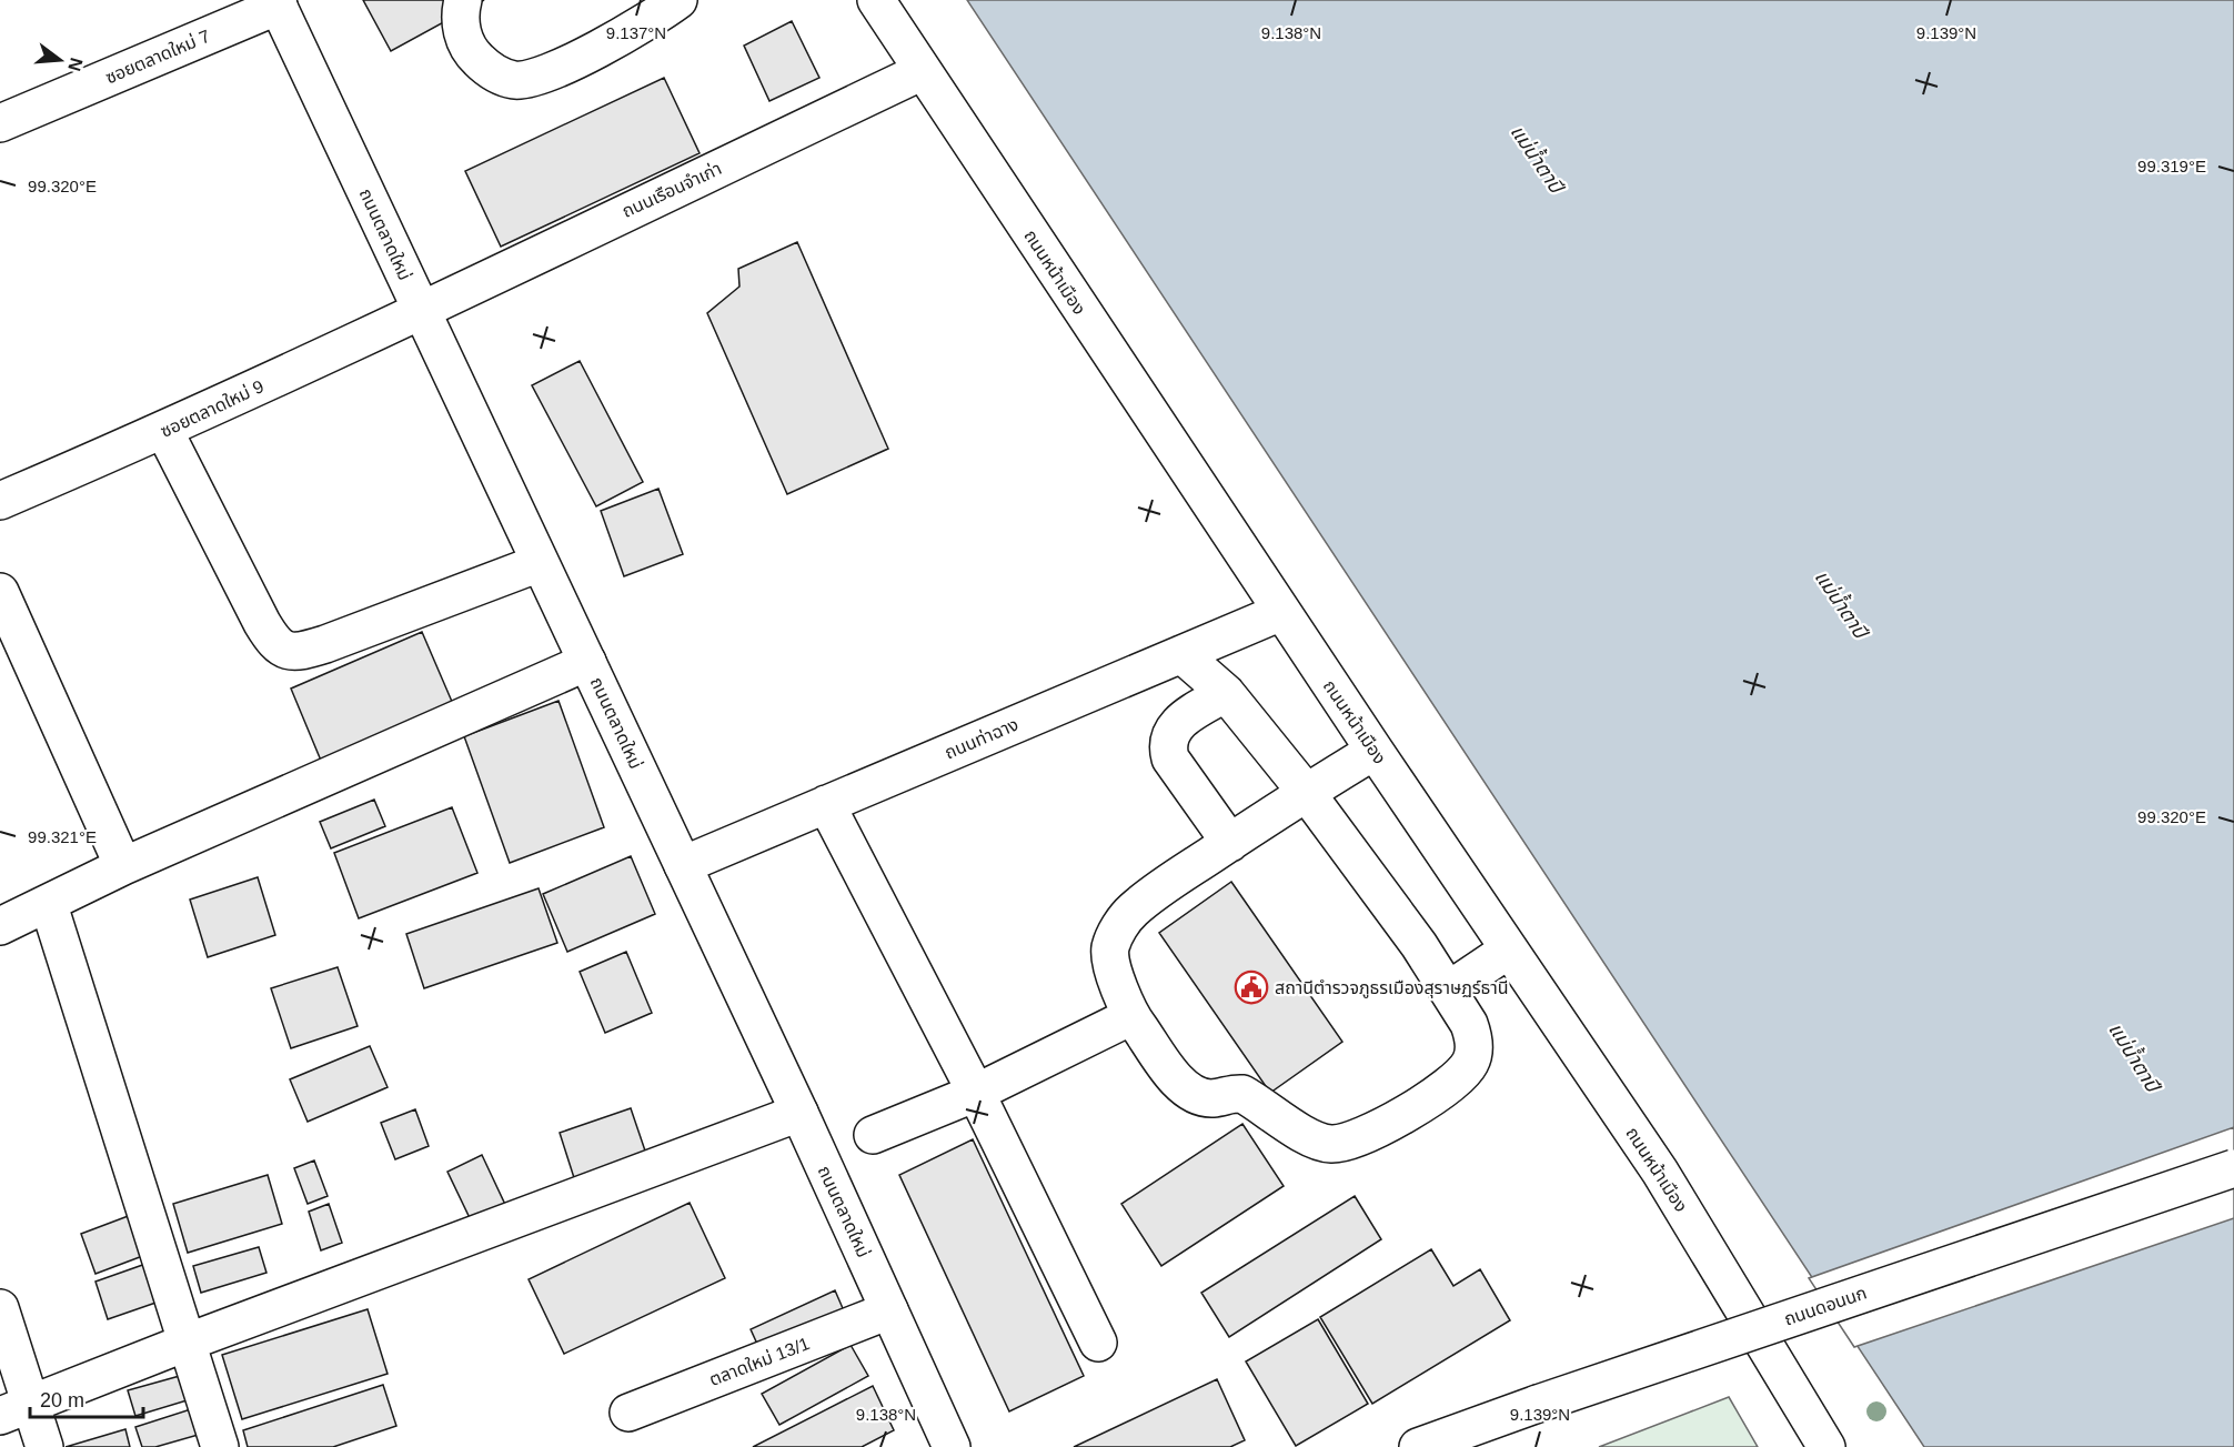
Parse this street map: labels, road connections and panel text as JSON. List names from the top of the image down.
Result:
{
  "streets": {
    "street": [
      "ซอยตลาดใหม่ 7",
      "ถนนเรือนจำเก่า",
      "ถนนตลาดใหม่",
      "ถนนหน้าเมือง",
      "ซอยตลาดใหม่ 9",
      "ถนนท่าฉาง",
      "ถนนดอนนก",
      "ตลาดใหม่ 13/1"
    ]
  },
  "crossings": [
    ["ซอยตลาดใหม่ 7", "ถนนตลาดใหม่"],
    ["ถนนเรือนจำเก่า", "ถนนตลาดใหม่"],
    ["ถนนเรือนจำเก่า", "ถนนหน้าเมือง"],
    ["ถนนเรือนจำเก่า", "ซอยตลาดใหม่ 9"],
    ["ถนนตลาดใหม่", "ซอยตลาดใหม่ 9"],
    ["ถนนตลาดใหม่", "ถนนท่าฉาง"],
    ["ถนนตลาดใหม่", "ตลาดใหม่ 13/1"],
    ["ถนนหน้าเมือง", "ถนนท่าฉาง"]
  ],
  "water": ["แม่น้ำตาปี"],
  "places": {
    "public building": ["สถานีตำรวจภูธรเมืองสุราษฏร์ธานี"]
  },
  "scale_bar": "20 m",
  "north": "right",
  "coordinates": [
    "9.137°N",
    "9.138°N",
    "9.139°N",
    "99.319°E",
    "99.320°E",
    "99.321°E"
  ]
}
